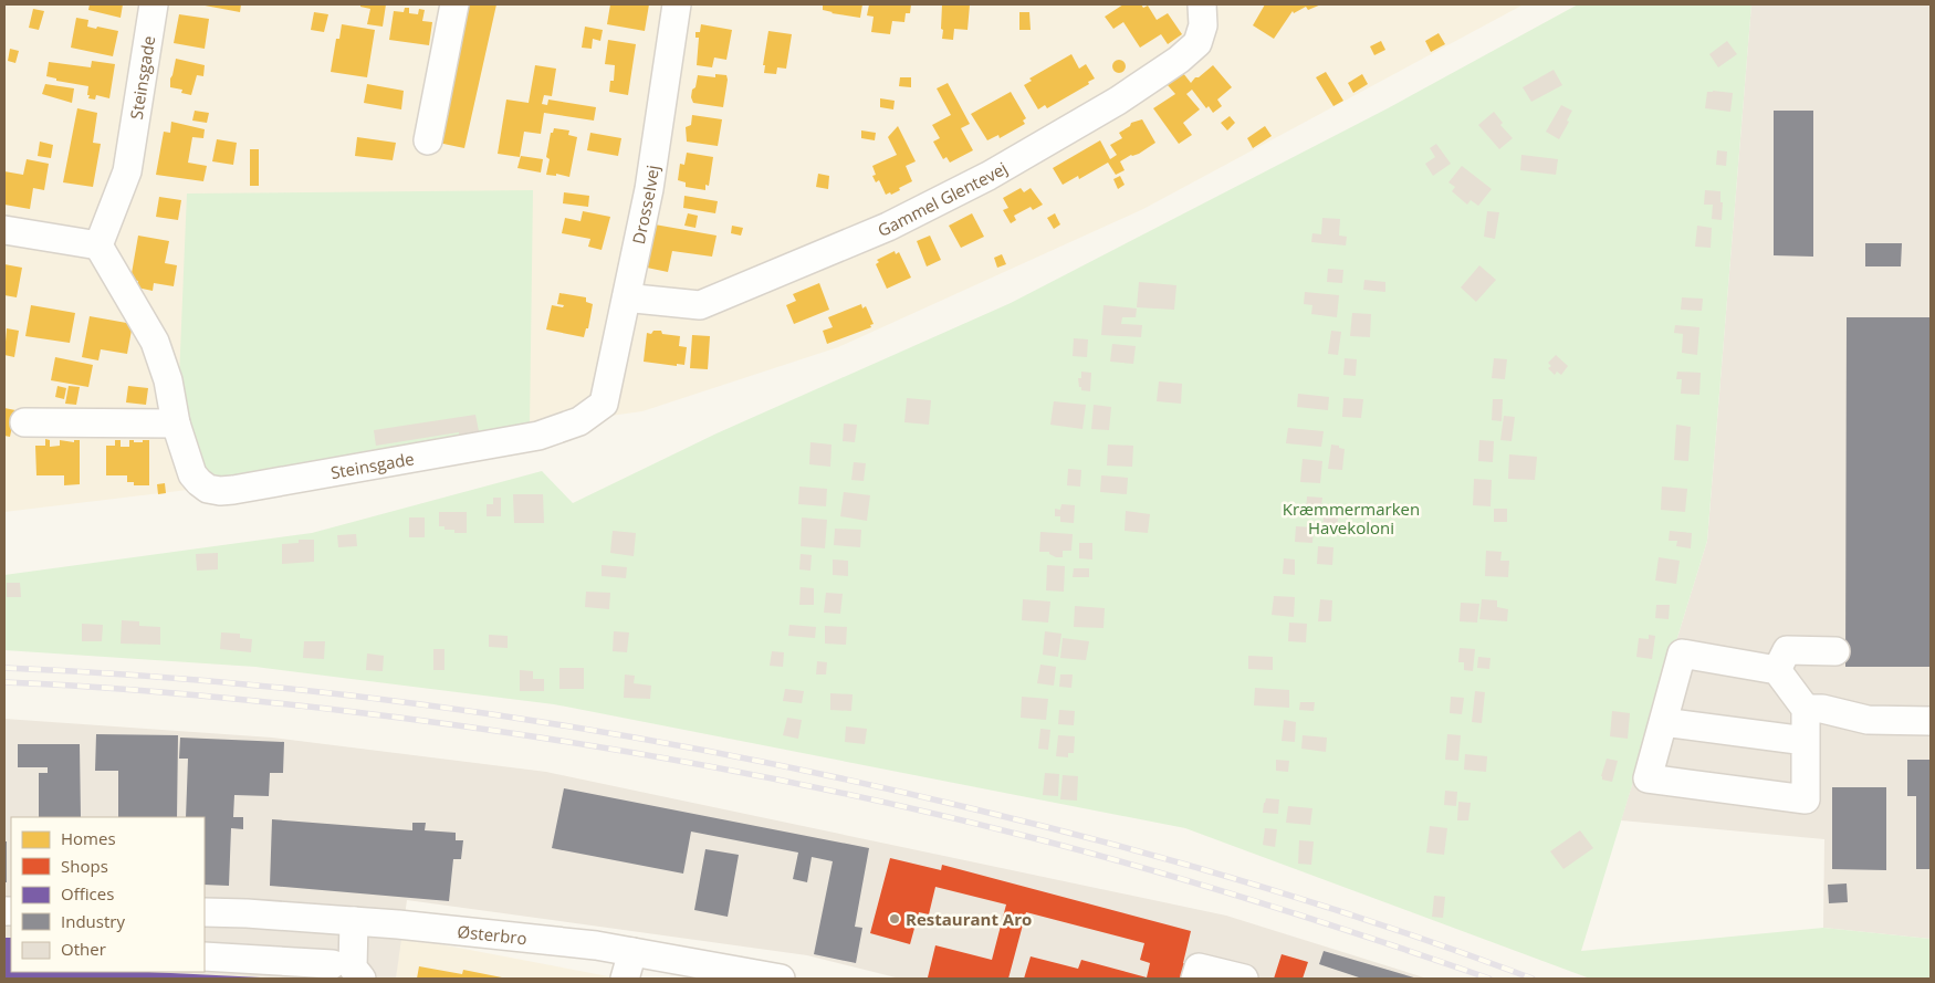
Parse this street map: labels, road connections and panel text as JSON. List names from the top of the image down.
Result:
{
  "streets": {
    "street": [
      "Steinsgade",
      "Gammel Glentevej",
      "Drosselvej",
      "Østerbro"
    ]
  },
  "crossings": [
    ["Steinsgade", "Drosselvej"],
    ["Gammel Glentevej", "Drosselvej"]
  ],
  "parks": ["Kræmmermarken Havekoloni"],
  "places": ["Restaurant Aro"],
  "legend": [
    "Homes",
    "Shops",
    "Offices",
    "Industry",
    "Other"
  ]
}
